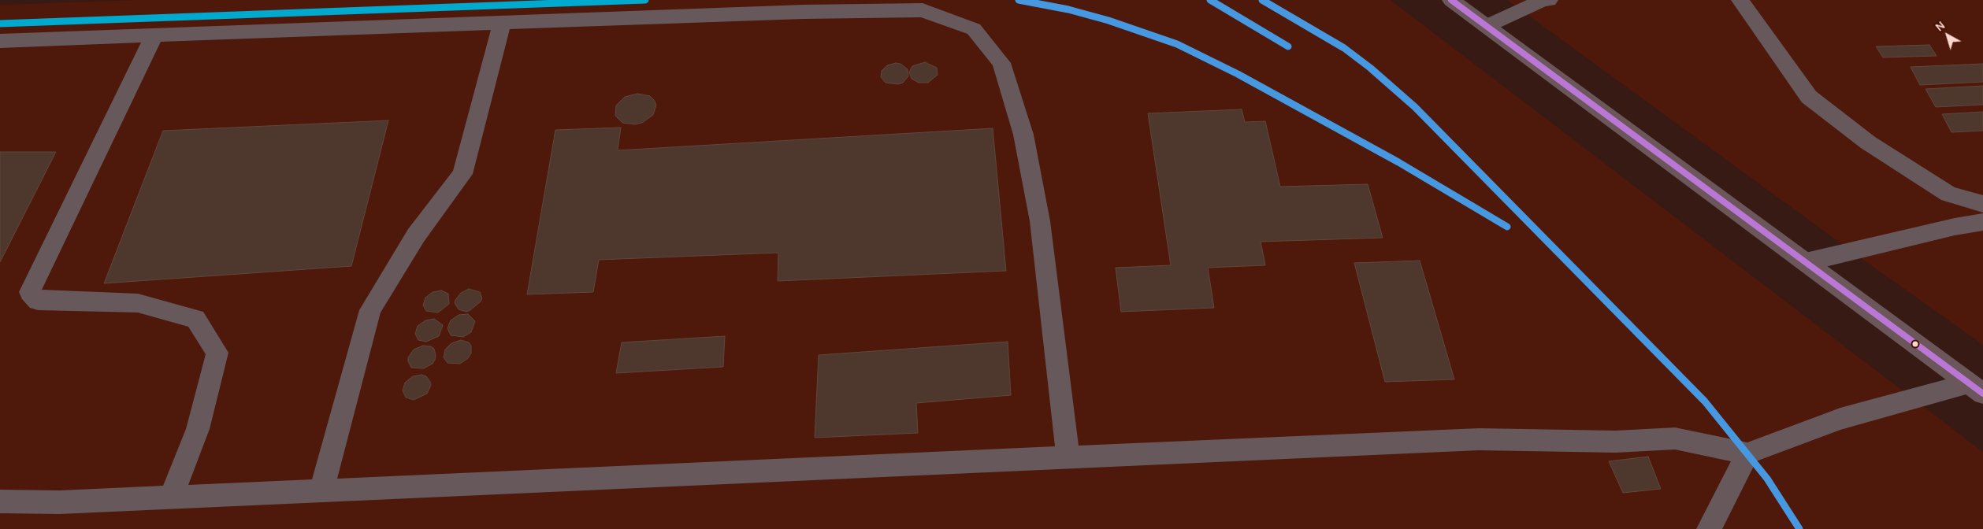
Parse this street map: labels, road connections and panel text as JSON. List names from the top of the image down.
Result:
{
  "north": "top left"
}
